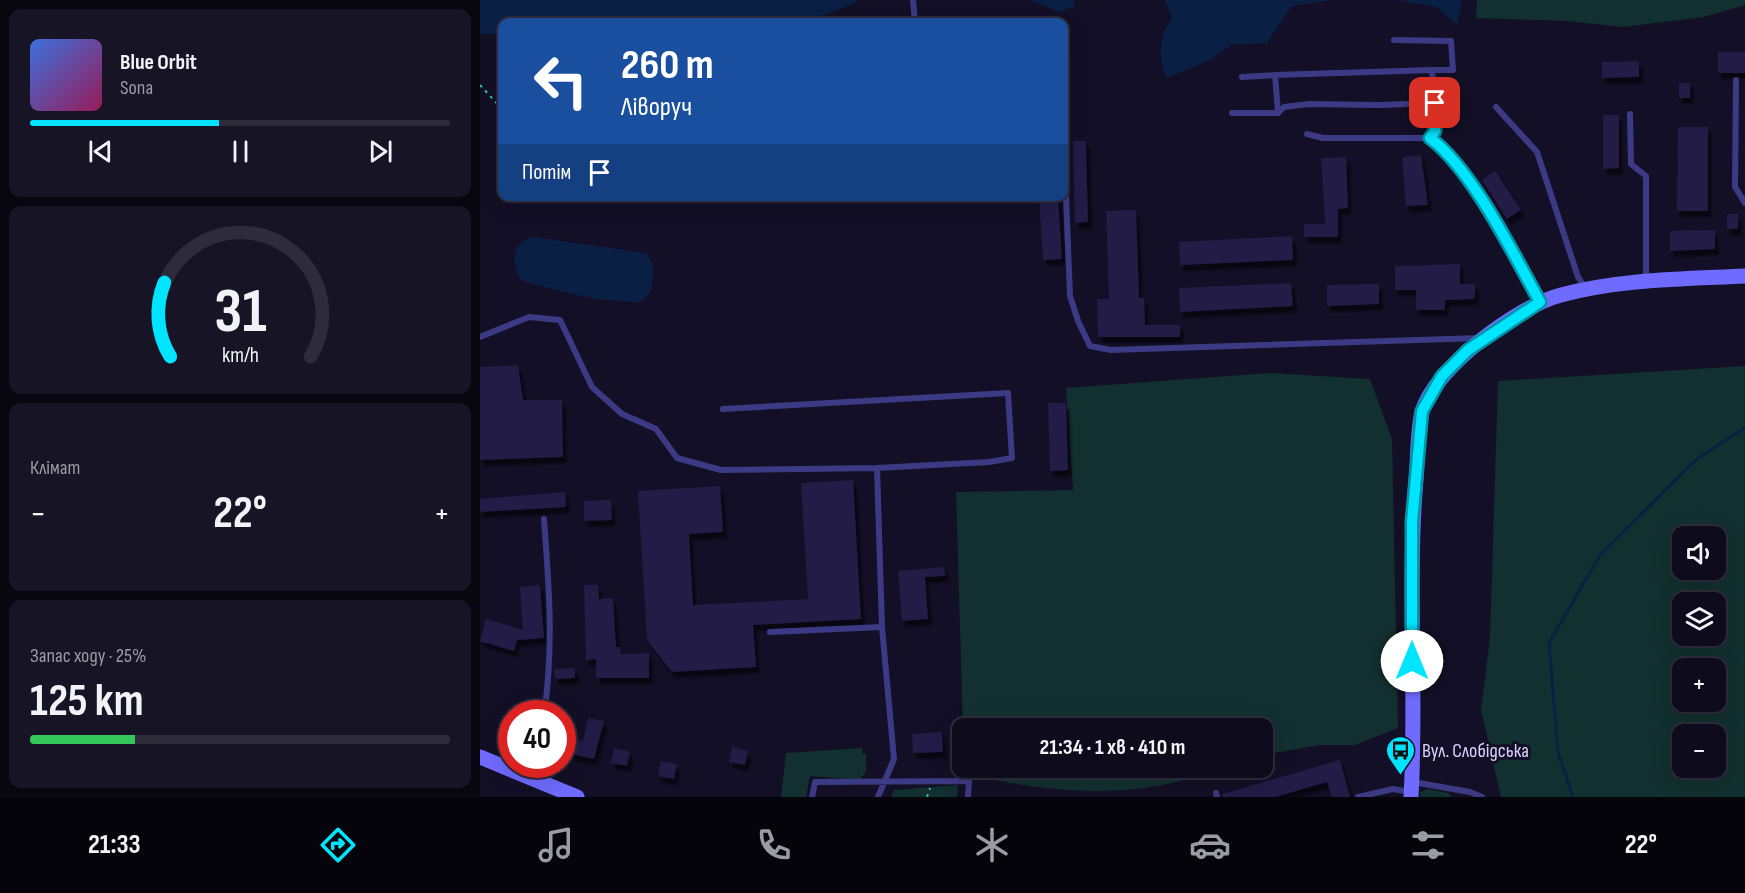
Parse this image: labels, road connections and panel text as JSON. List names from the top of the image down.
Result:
{
  "places": {
    "bus stop": ["Вул. Слобідська"]
  },
  "page": {
    "turn": ["260 m", "Ліворуч"],
    "song": ["Blue Orbit", "Sona"],
    "then": "Потім",
    "tile": [
      "Клімат",
      ["Запас ходу · 25%", "125 km"]
    ],
    "heat": ["−", "22°", "+"],
    "map_buttons": ["+", "−"],
    "limit": "40",
    "trip": "21:34 · 1 хв · 410 m",
    "tabs": ["21:33", "22°"],
    "gauge": ["31", "km/h"]
  }
}
